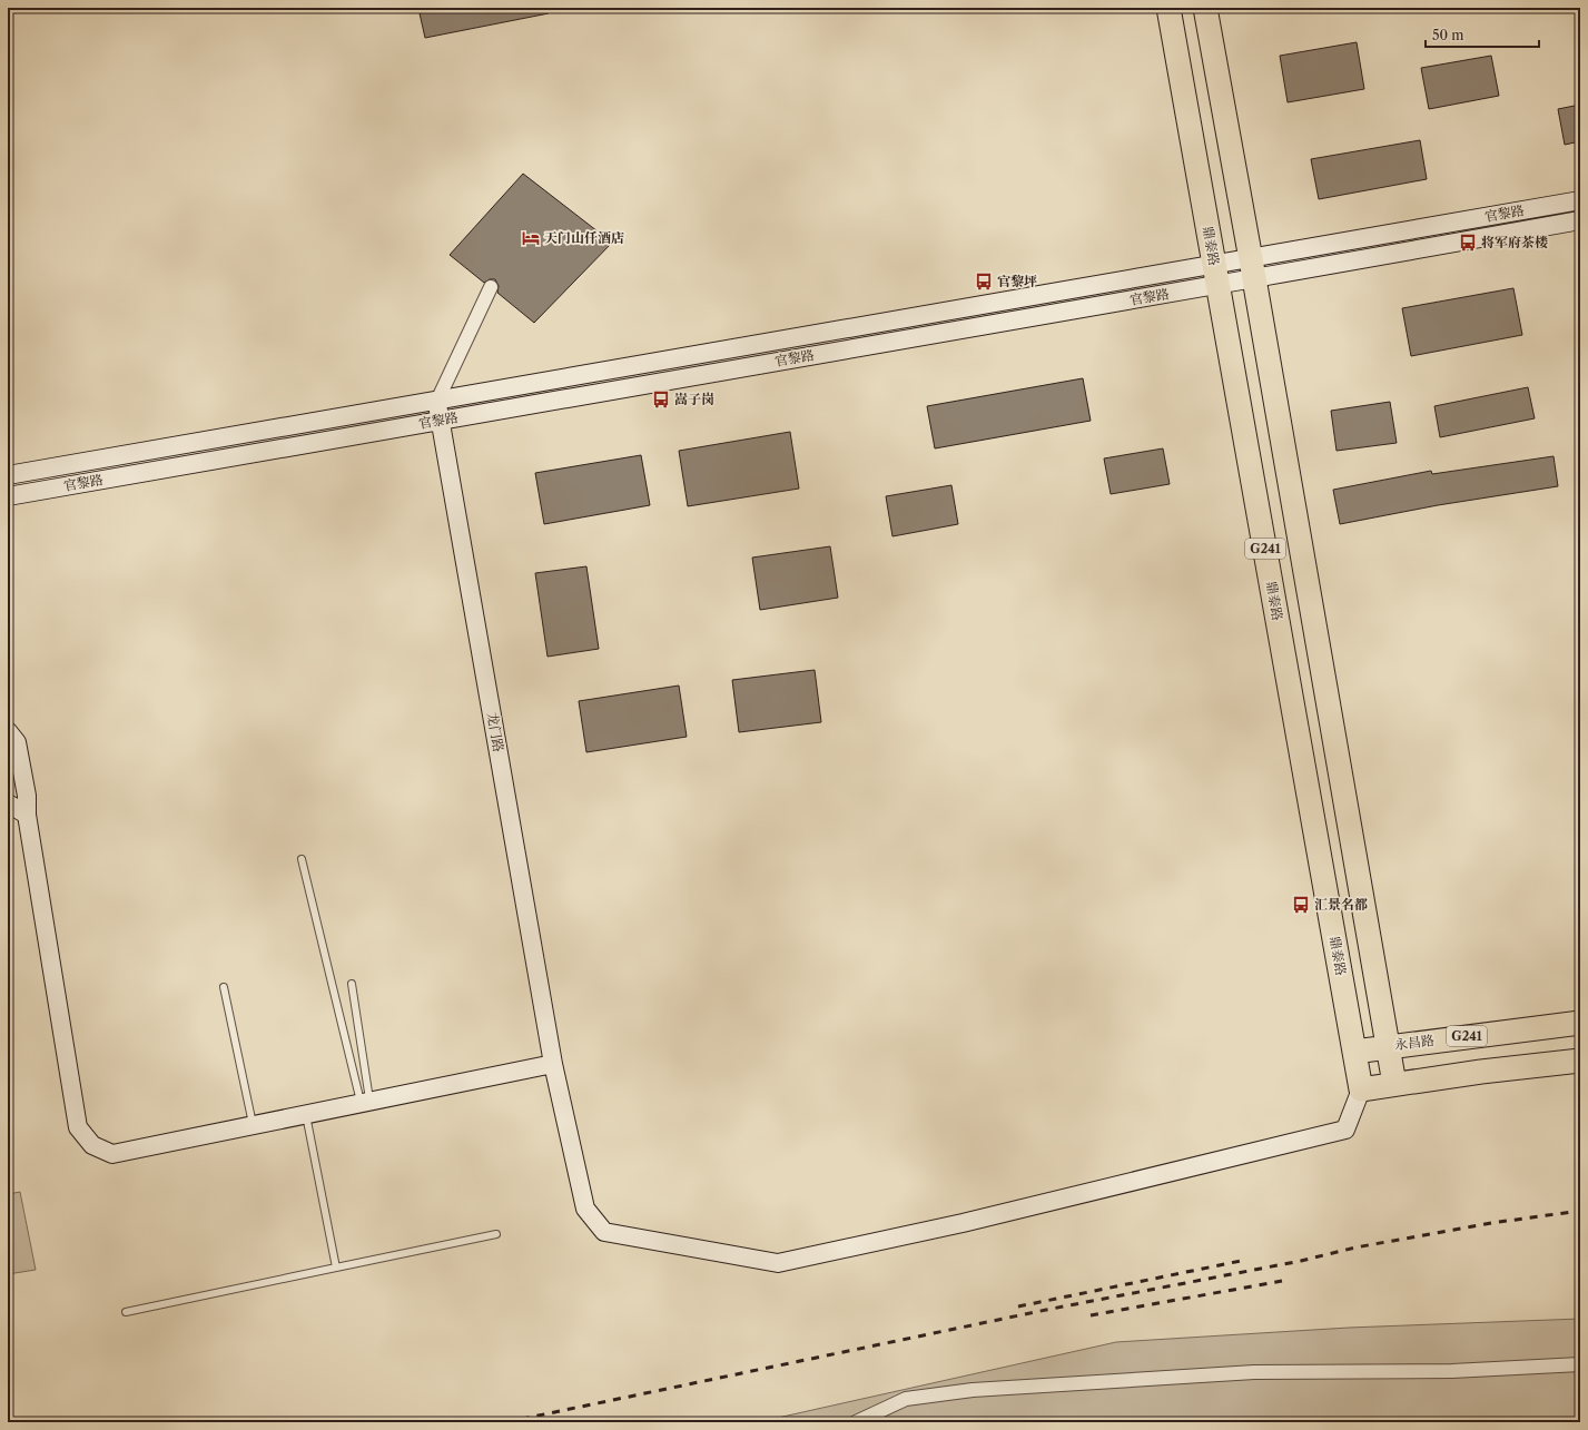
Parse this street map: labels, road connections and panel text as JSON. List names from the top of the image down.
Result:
{
  "streets": {
    "highway": ["鼎泰路", "G241", "永昌路"],
    "main road": ["官黎路", "龙门路"]
  },
  "crossings": [
    ["官黎路", "鼎泰路"],
    ["官黎路", "G241"],
    ["官黎路", "龙门路"],
    ["鼎泰路", "龙门路"],
    ["鼎泰路", "永昌路"],
    ["G241", "永昌路"]
  ],
  "places": {
    "hotel": ["天门山仟酒店"],
    "bus stop": [
      "将军府茶楼",
      "官黎坪",
      "嵩子岗",
      "汇景名都"
    ]
  },
  "scale_bar": "50 m"
}
